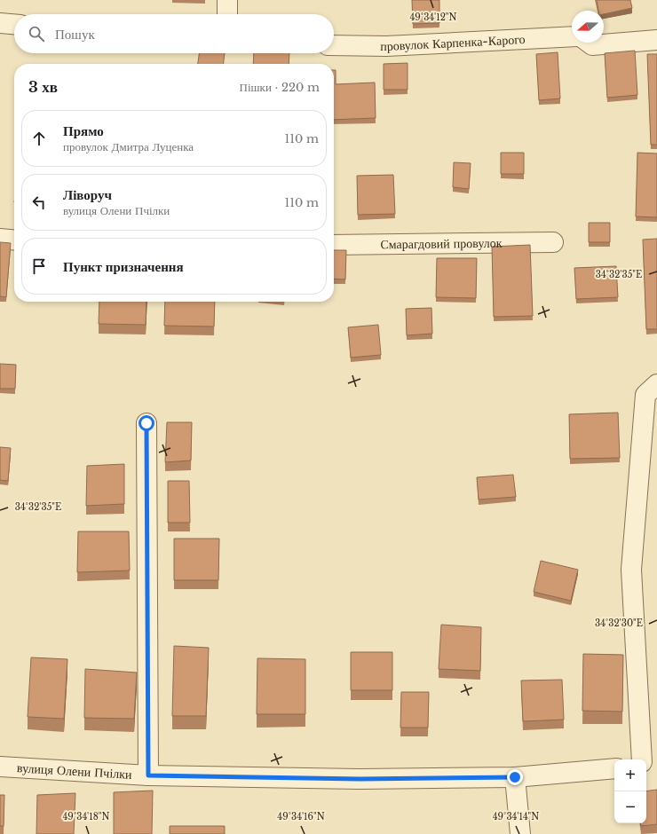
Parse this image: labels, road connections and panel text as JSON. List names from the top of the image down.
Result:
{
  "streets": {
    "street": ["провулок Карпенка-Карого", "Смарагдовий провулок", "вулиця Олени Пчілки"]
  },
  "north": "left",
  "page": {
    "search": "Пошук",
    "heading": ["3 хв", "Пішки · 220 m"],
    "list": [
      ["Прямо", "провулок Дмитра Луценка", "110 m"],
      ["Ліворуч", "вулиця Олени Пчілки", "110 m"],
      "Пункт призначення"
    ],
    "map_buttons": ["+", "−"]
  },
  "coordinates": [
    "49°34'12\"N",
    "34°32'35\"E",
    "34°32'30\"E",
    "49°34'18\"N",
    "49°34'16\"N",
    "49°34'14\"N"
  ]
}
